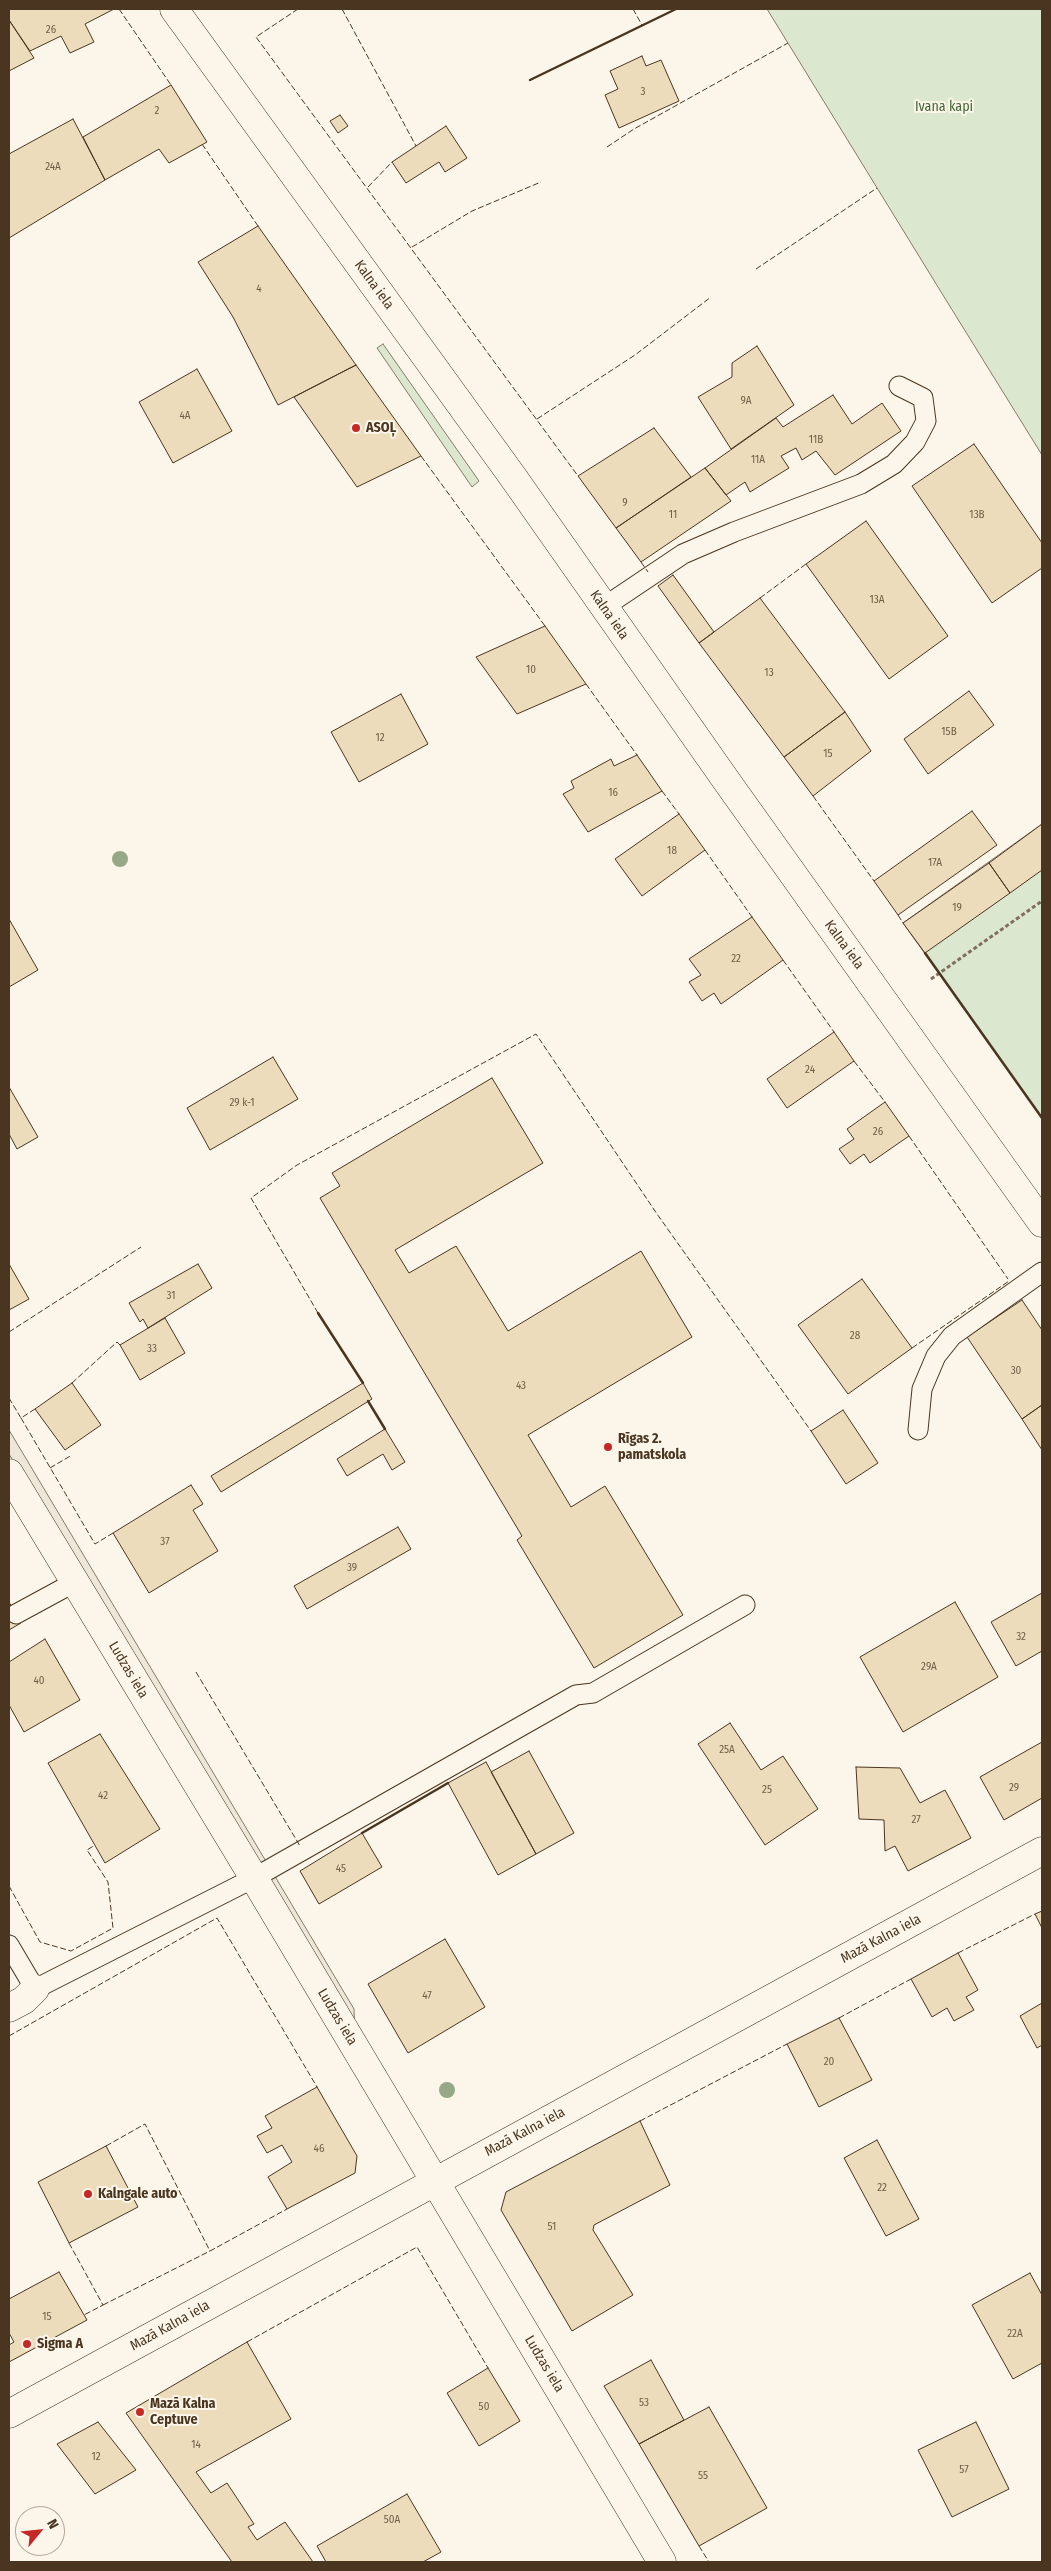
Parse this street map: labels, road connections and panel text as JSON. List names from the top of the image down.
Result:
{
  "streets": {
    "street": ["Kalna iela", "Ludzas iela", "Mazā Kalna iela"]
  },
  "crossings": [
    ["Ludzas iela", "Mazā Kalna iela"]
  ],
  "parks": ["Ivana kapi"],
  "places": [
    "ASOĻ",
    "Rīgas 2. pamatskola",
    "Kalngale auto",
    "Sigma A",
    "Mazā Kalna Ceptuve"
  ],
  "house_numbers": [
    "26",
    "3",
    "2",
    "24A",
    "4",
    "9A",
    "4A",
    "11B",
    "11A",
    "9",
    "11",
    "13B",
    "13A",
    "10",
    "13",
    "15B",
    "12",
    "15",
    "16",
    "18",
    "17A",
    "19",
    "22",
    "24",
    "29 k-1",
    "26",
    "31",
    "28",
    "33",
    "30",
    "43",
    "37",
    "39",
    "32",
    "29A",
    "40",
    "25A",
    "29",
    "25",
    "42",
    "27",
    "45",
    "47",
    "20",
    "46",
    "22",
    "51",
    "15",
    "22A",
    "53",
    "50",
    "14",
    "12",
    "57",
    "55",
    "50A"
  ],
  "north": "top right"
}
